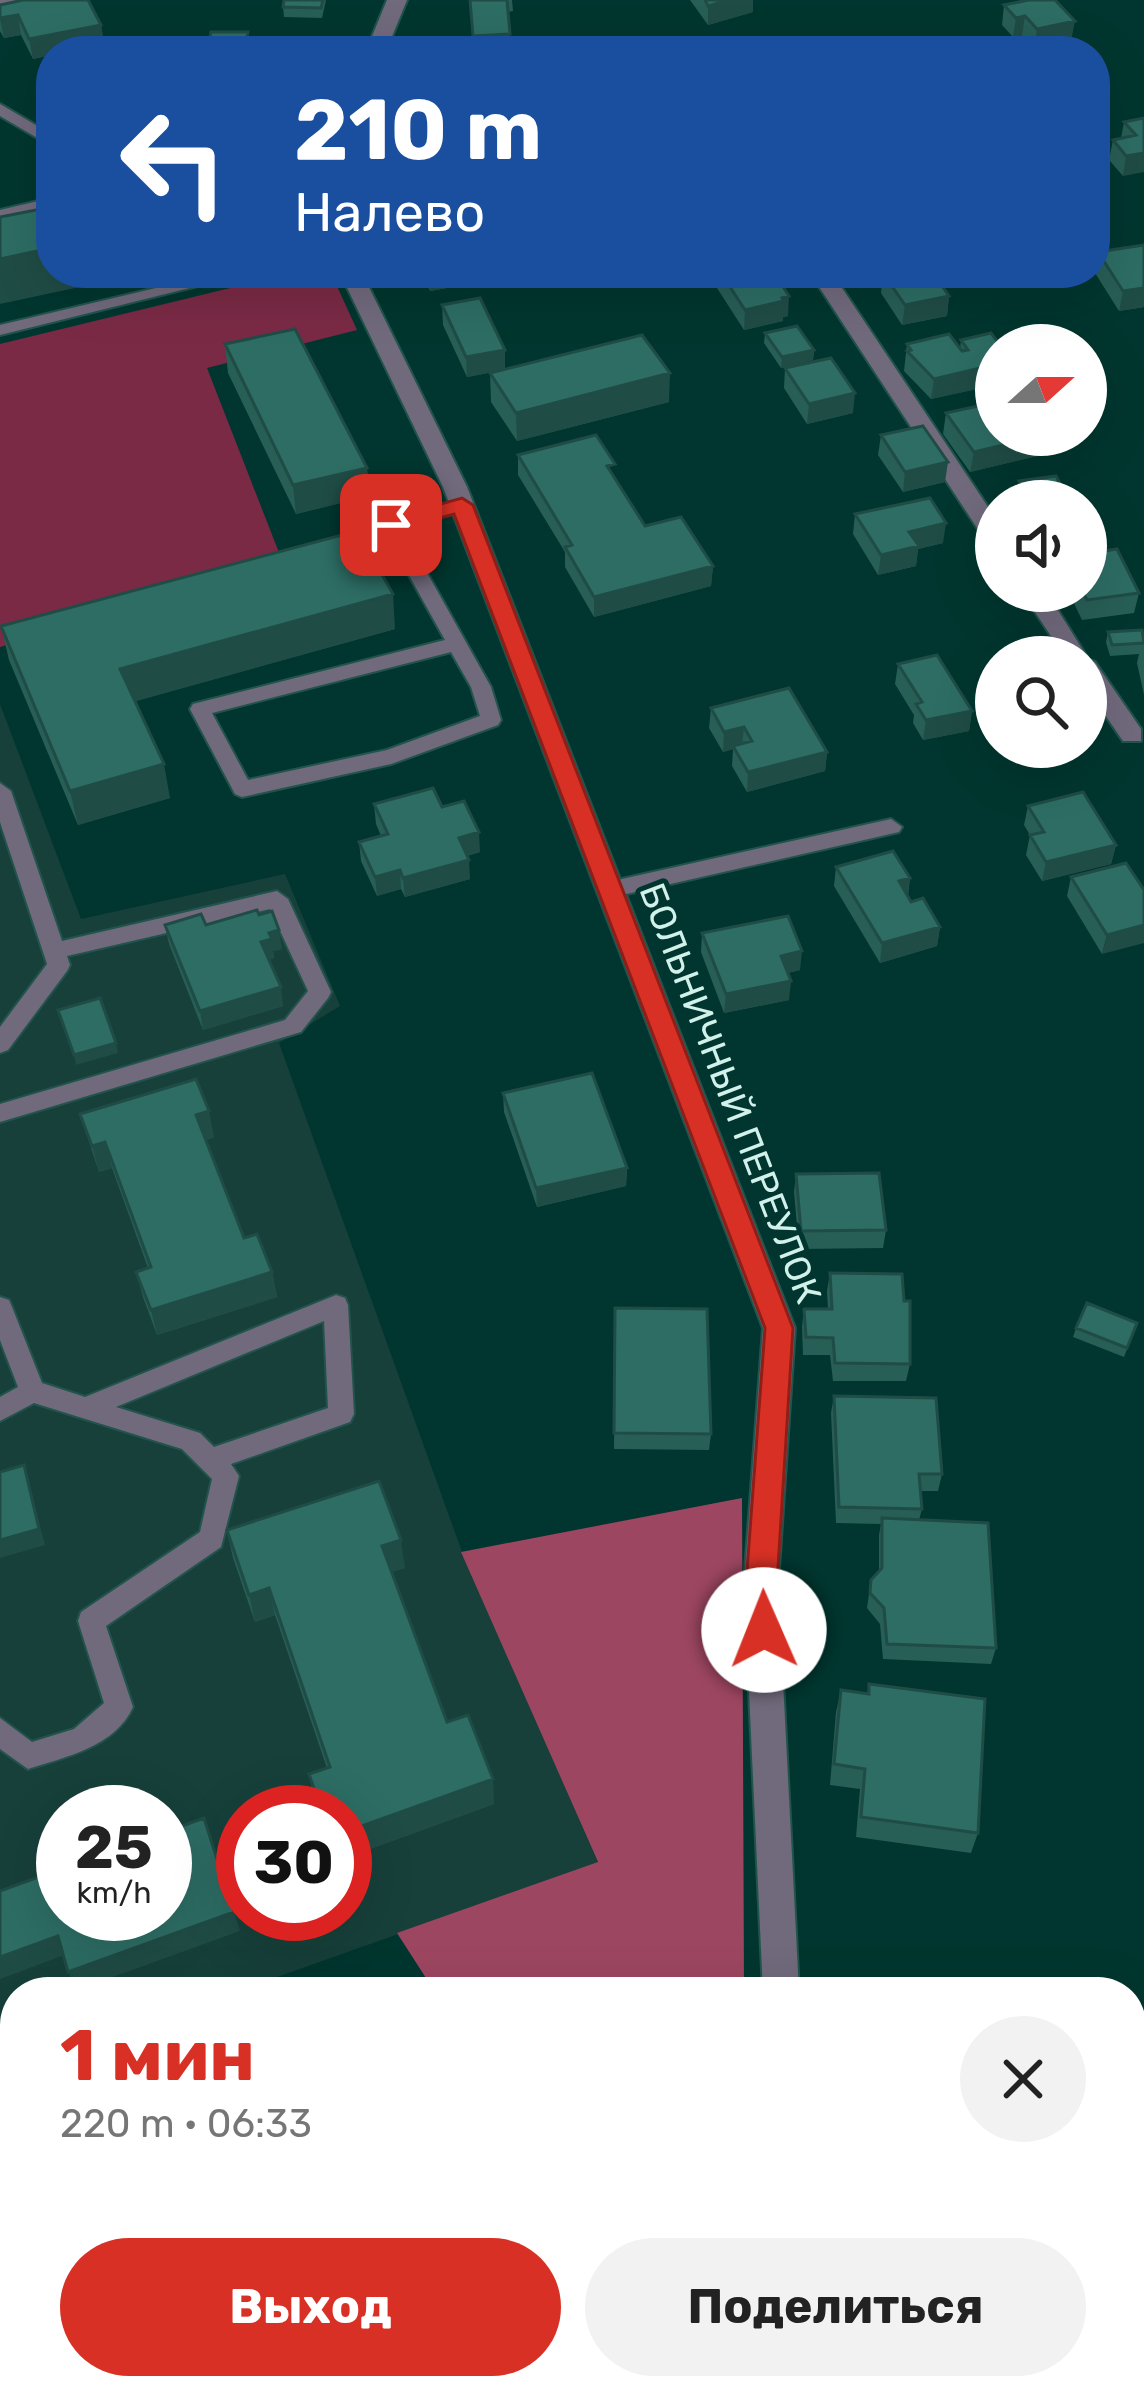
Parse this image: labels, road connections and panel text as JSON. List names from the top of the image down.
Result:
{
  "streets": {
    "street": ["БОЛЬНИЧНЫЙ ПЕРЕУЛОК"]
  },
  "north": "right",
  "page": {
    "turn": ["210 m", "Налево"],
    "speed": "25 km/h",
    "limit": "30",
    "heading": ["1 мин", "220 m · 06:33"],
    "buttons": ["Выход", "Поделиться"]
  }
}
